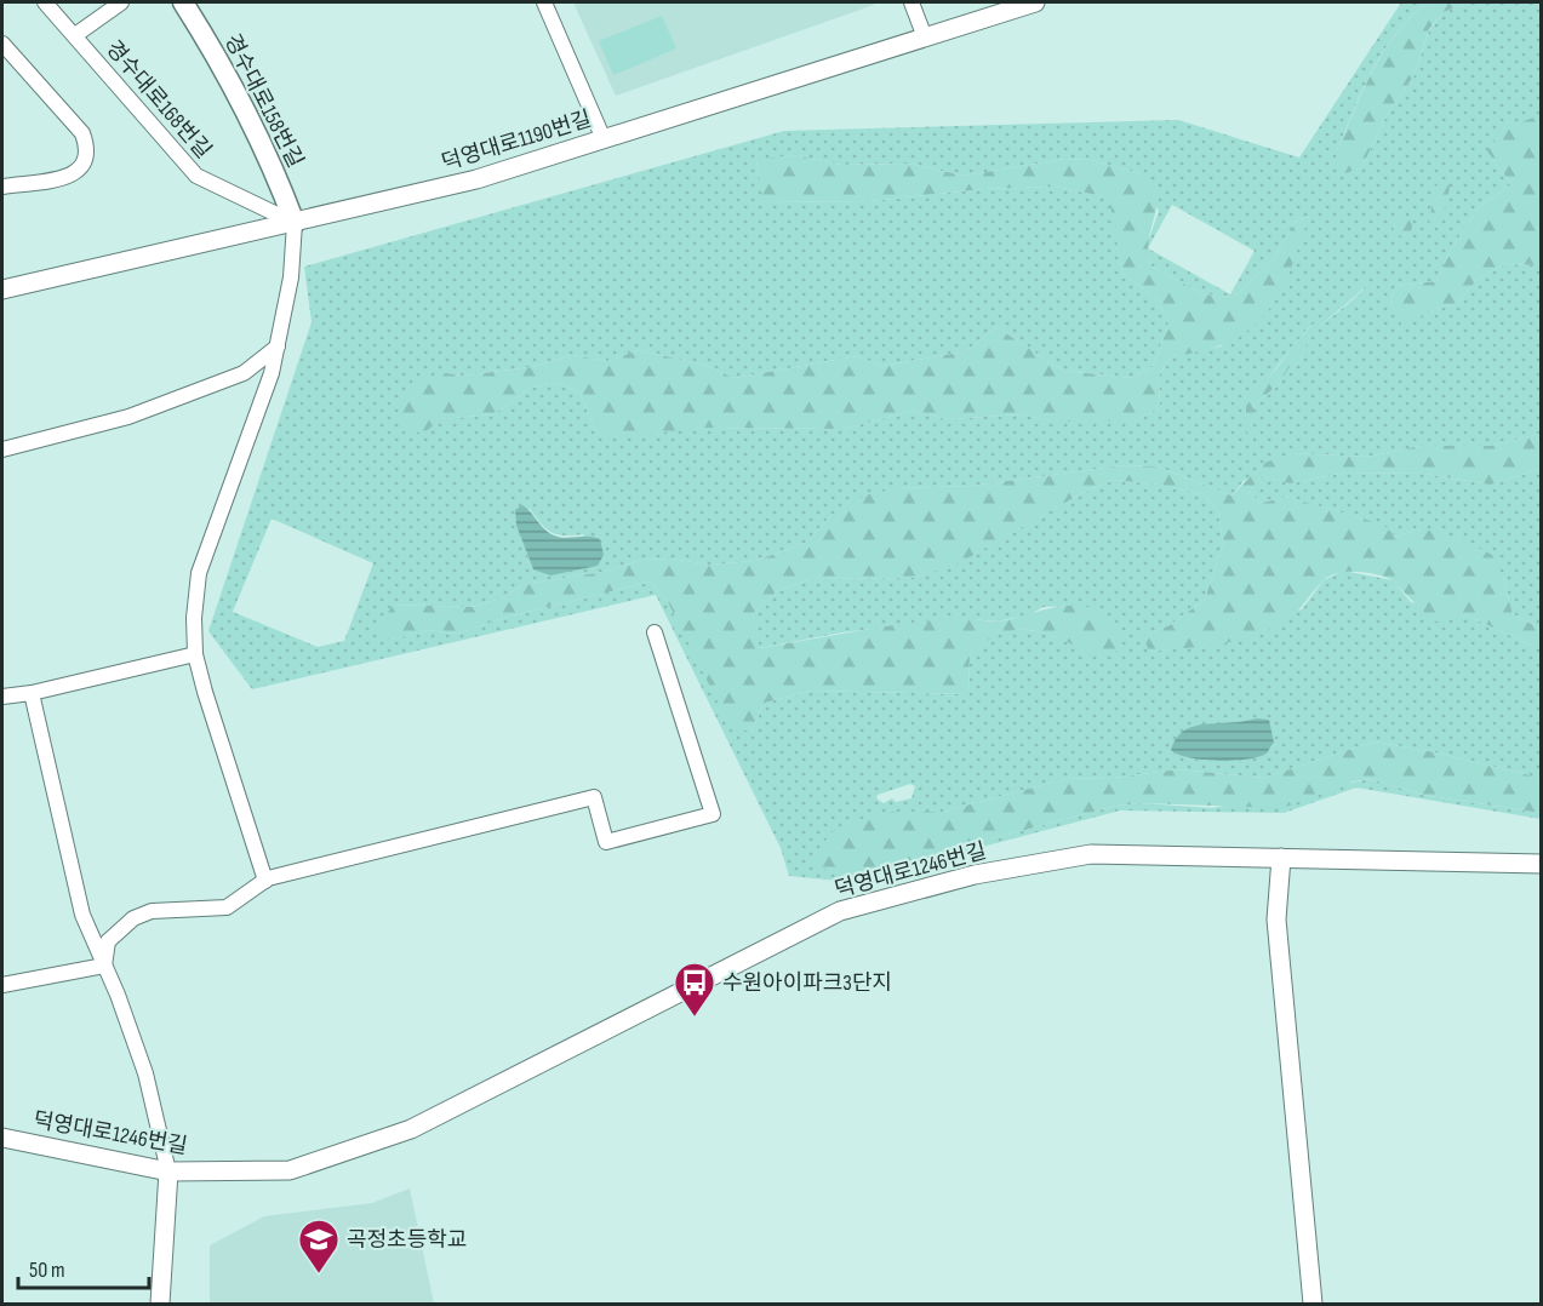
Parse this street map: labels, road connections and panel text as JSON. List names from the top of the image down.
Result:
{
  "streets": {
    "main road": ["경수대로158번길"],
    "street": ["경수대로168번길", "덕영대로1190번길", "덕영대로1246번길"]
  },
  "crossings": [
    ["경수대로168번길", "경수대로158번길"],
    ["경수대로168번길", "덕영대로1190번길"],
    ["경수대로158번길", "덕영대로1190번길"]
  ],
  "places": {
    "bus stop": ["수원아이파크3단지"],
    "school or university": ["곡정초등학교"]
  },
  "scale_bar": "50 m"
}
